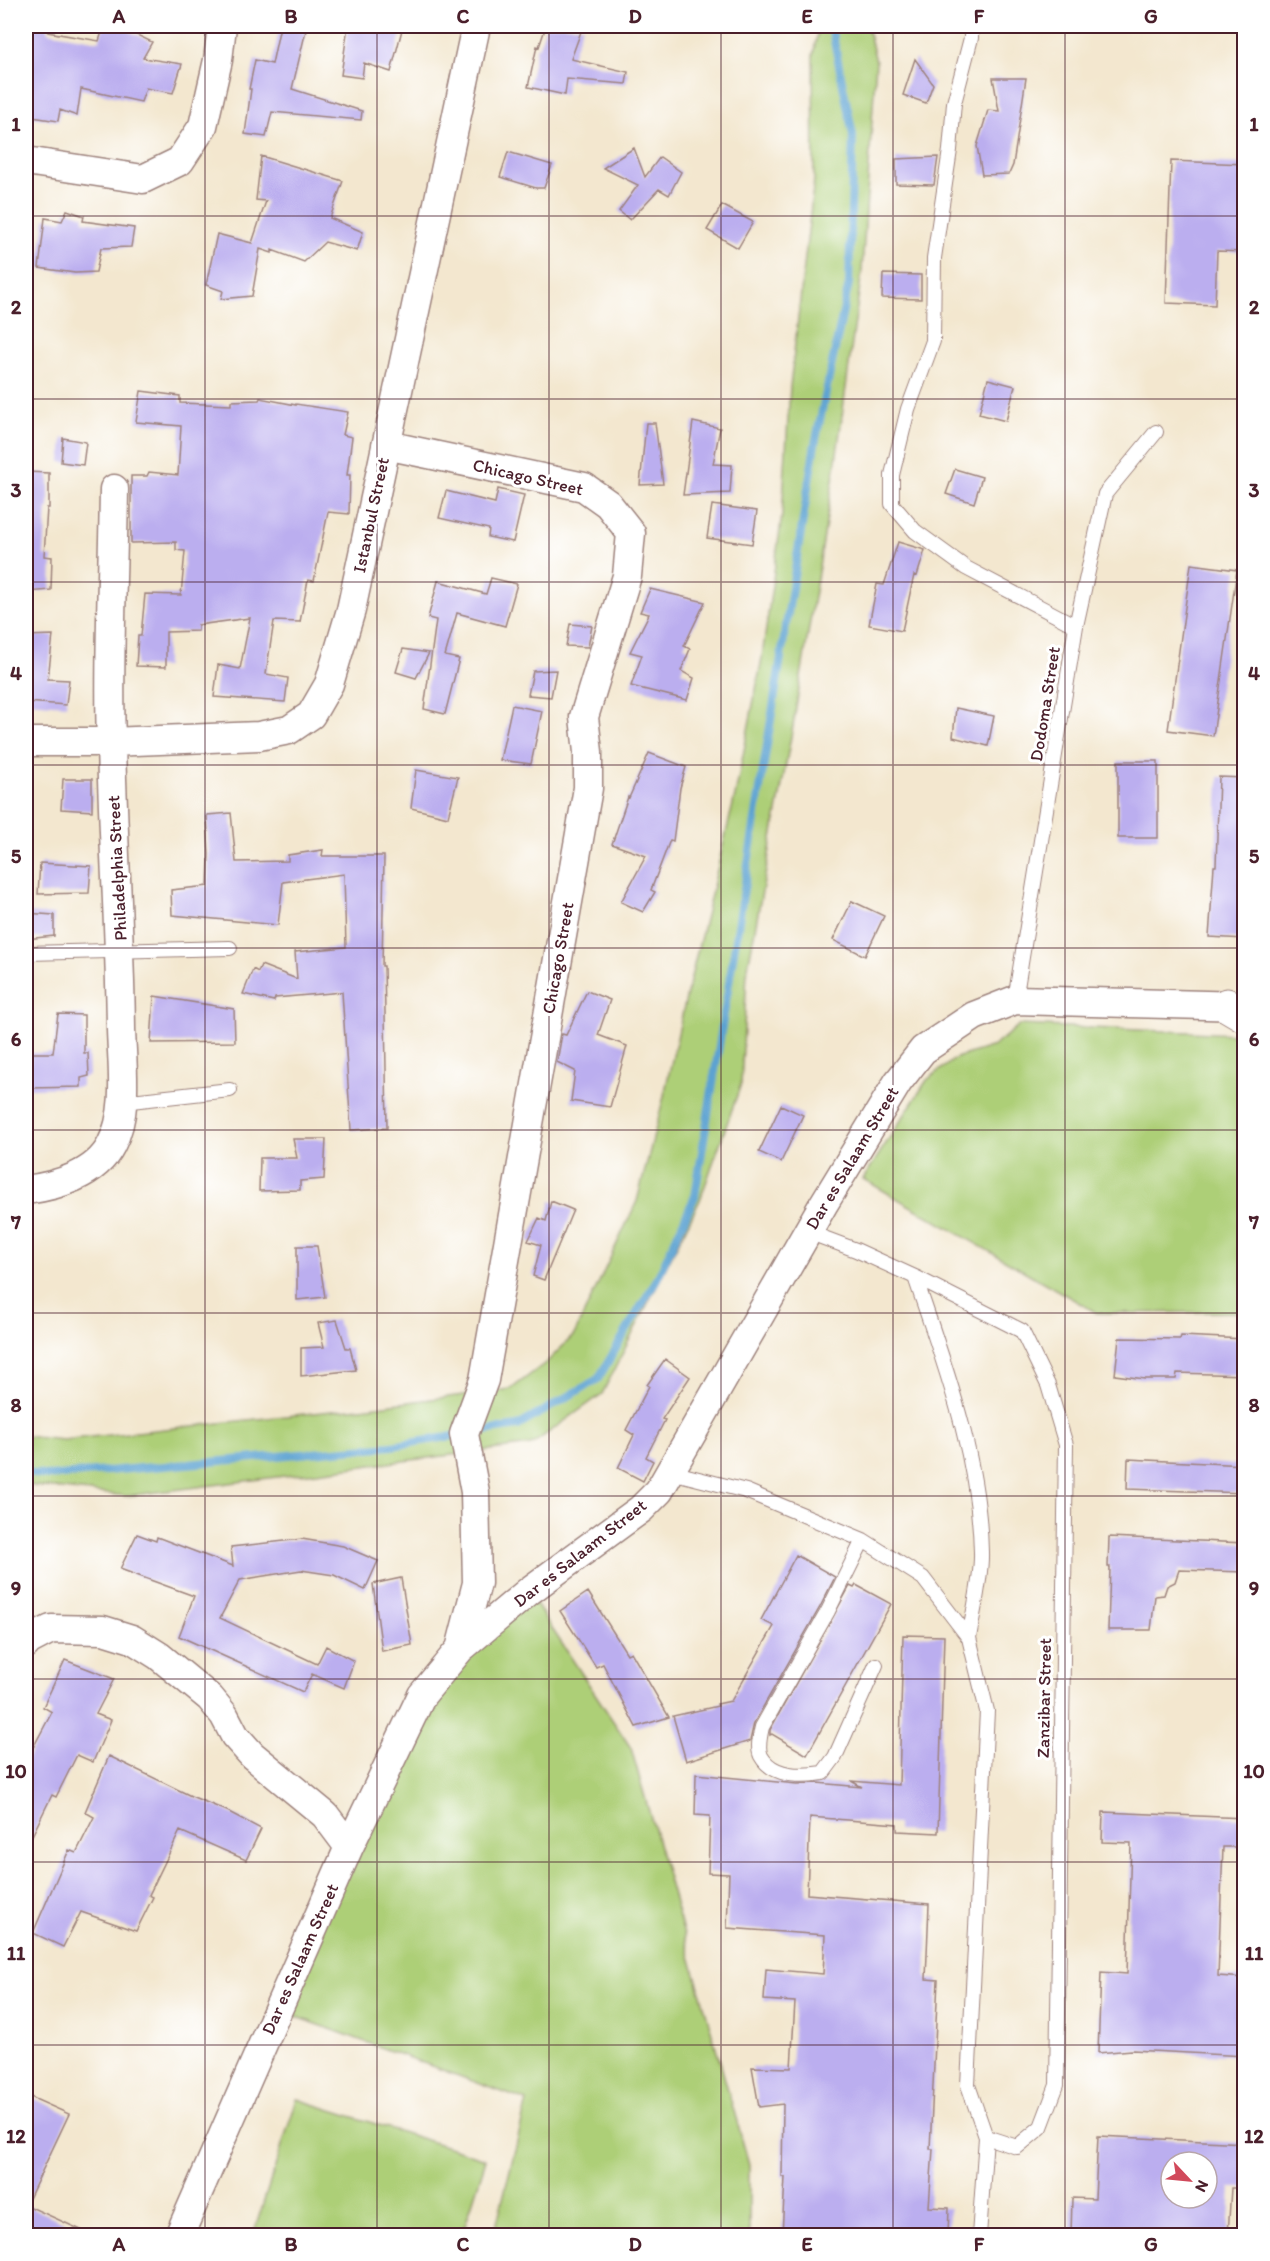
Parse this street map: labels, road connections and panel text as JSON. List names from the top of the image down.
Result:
{
  "streets": {
    "street": [
      "Chicago Street",
      "Istanbul Street",
      "Philadelphia Street",
      "Dar es Salaam Street"
    ],
    "lane": ["Dodoma Street", "Zanzibar Street"]
  },
  "crossings": [
    ["Chicago Street", "Istanbul Street"],
    ["Chicago Street", "Dar es Salaam Street"],
    ["Istanbul Street", "Philadelphia Street"],
    ["Dodoma Street", "Dar es Salaam Street"],
    ["Dar es Salaam Street", "Zanzibar Street"]
  ],
  "north": "bottom right",
  "grid": {
    "columns": [
      "A",
      "B",
      "C",
      "D",
      "E",
      "F",
      "G"
    ],
    "rows": [
      "1",
      "2",
      "3",
      "4",
      "5",
      "6",
      "7",
      "8",
      "9",
      "10",
      "11",
      "12"
    ]
  }
}
